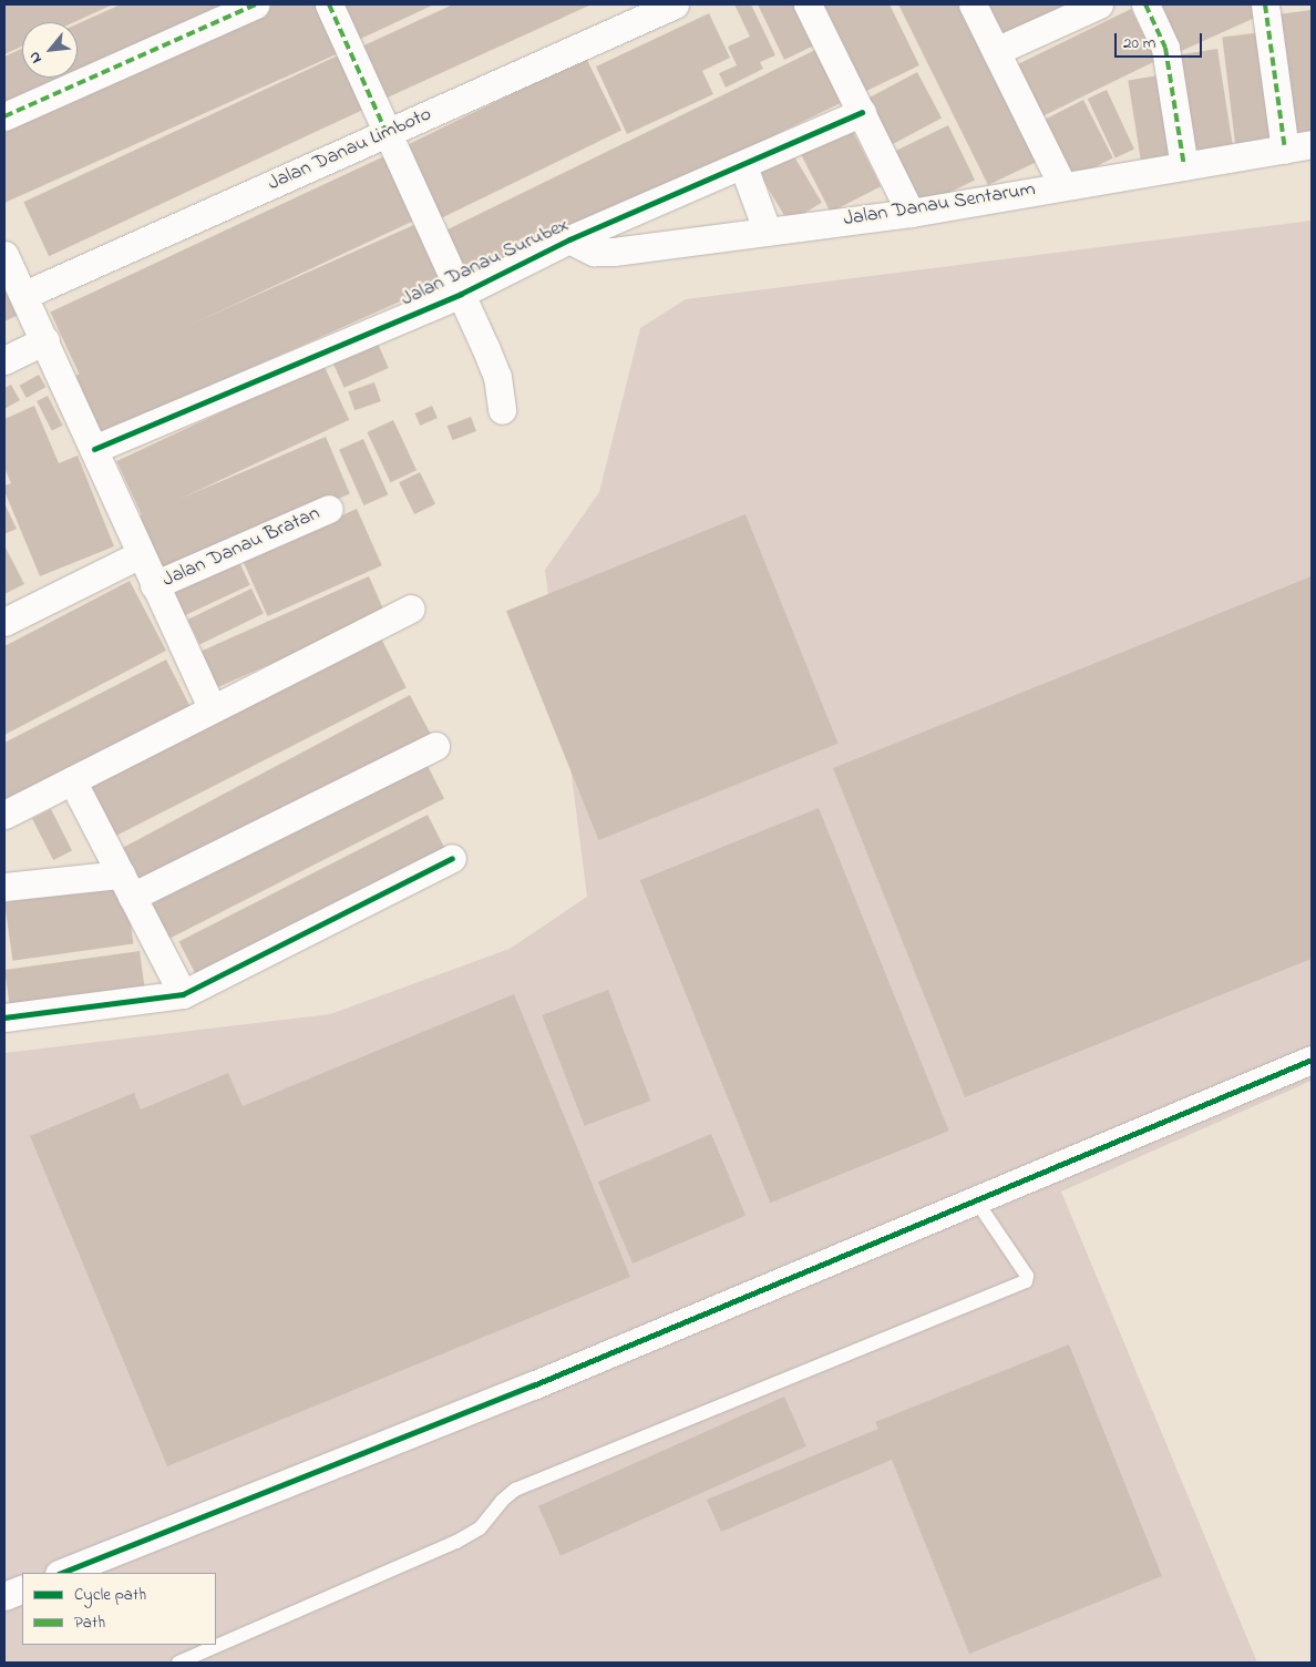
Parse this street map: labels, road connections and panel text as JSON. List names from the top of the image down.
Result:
{
  "streets": {
    "street": [
      "Jalan Danau Limboto",
      "Jalan Danau Sentarum",
      "Jalan Danau Surubex",
      "Jalan Danau Bratan"
    ]
  },
  "crossings": [
    ["Jalan Danau Sentarum", "Jalan Danau Surubex"]
  ],
  "legend": ["Cycle path", "Path"],
  "scale_bar": "20 m",
  "north": "bottom left"
}
